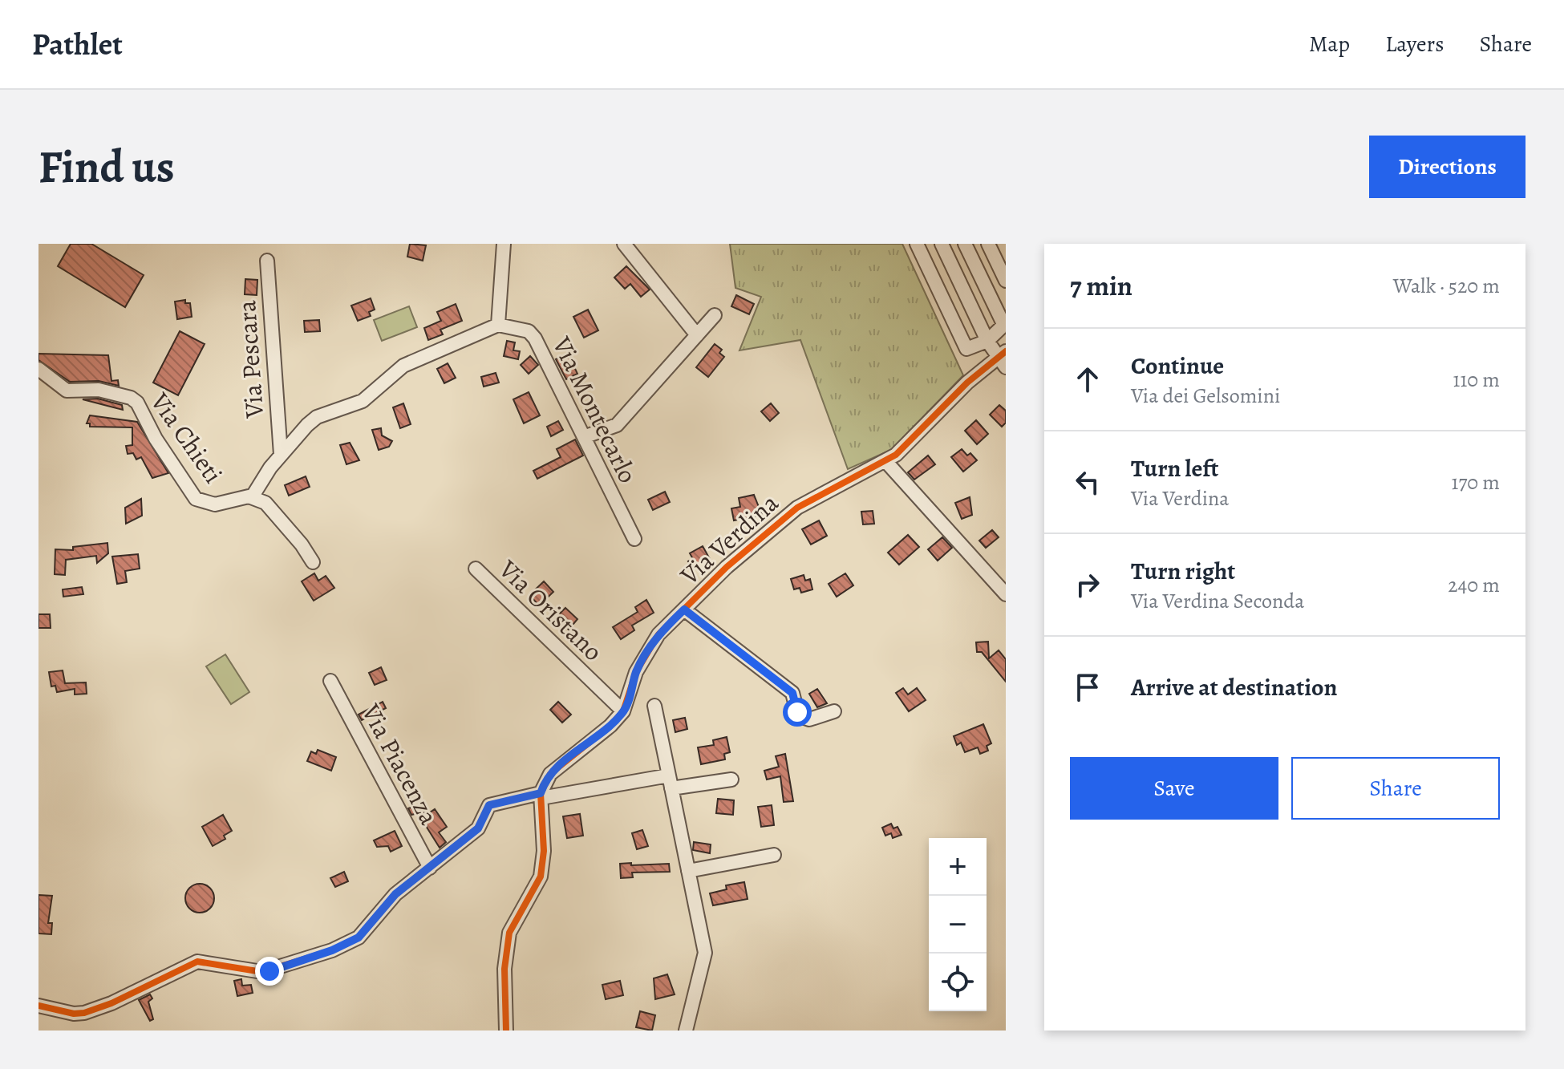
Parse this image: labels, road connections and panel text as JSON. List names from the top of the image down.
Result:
{
  "streets": {
    "street": [
      "Via Pescara",
      "Via Montecarlo",
      "Via Chieti",
      "Via Verdina",
      "Via Oristano",
      "Via Piacenza"
    ]
  },
  "crossings": [
    ["Via Verdina", "Via Oristano"]
  ],
  "page": {
    "header": "Pathlet",
    "nav": ["Map", "Layers", "Share"],
    "buttons": [
      "Directions",
      ["Save", "Share"]
    ],
    "title": "Find us",
    "heading": ["7 min", "Walk · 520 m"],
    "list": [
      ["Continue", "Via dei Gelsomini", "110 m"],
      ["Turn left", "Via Verdina", "170 m"],
      ["Turn right", "Via Verdina Seconda", "240 m"],
      "Arrive at destination"
    ],
    "map_buttons": ["+", "−"]
  }
}
